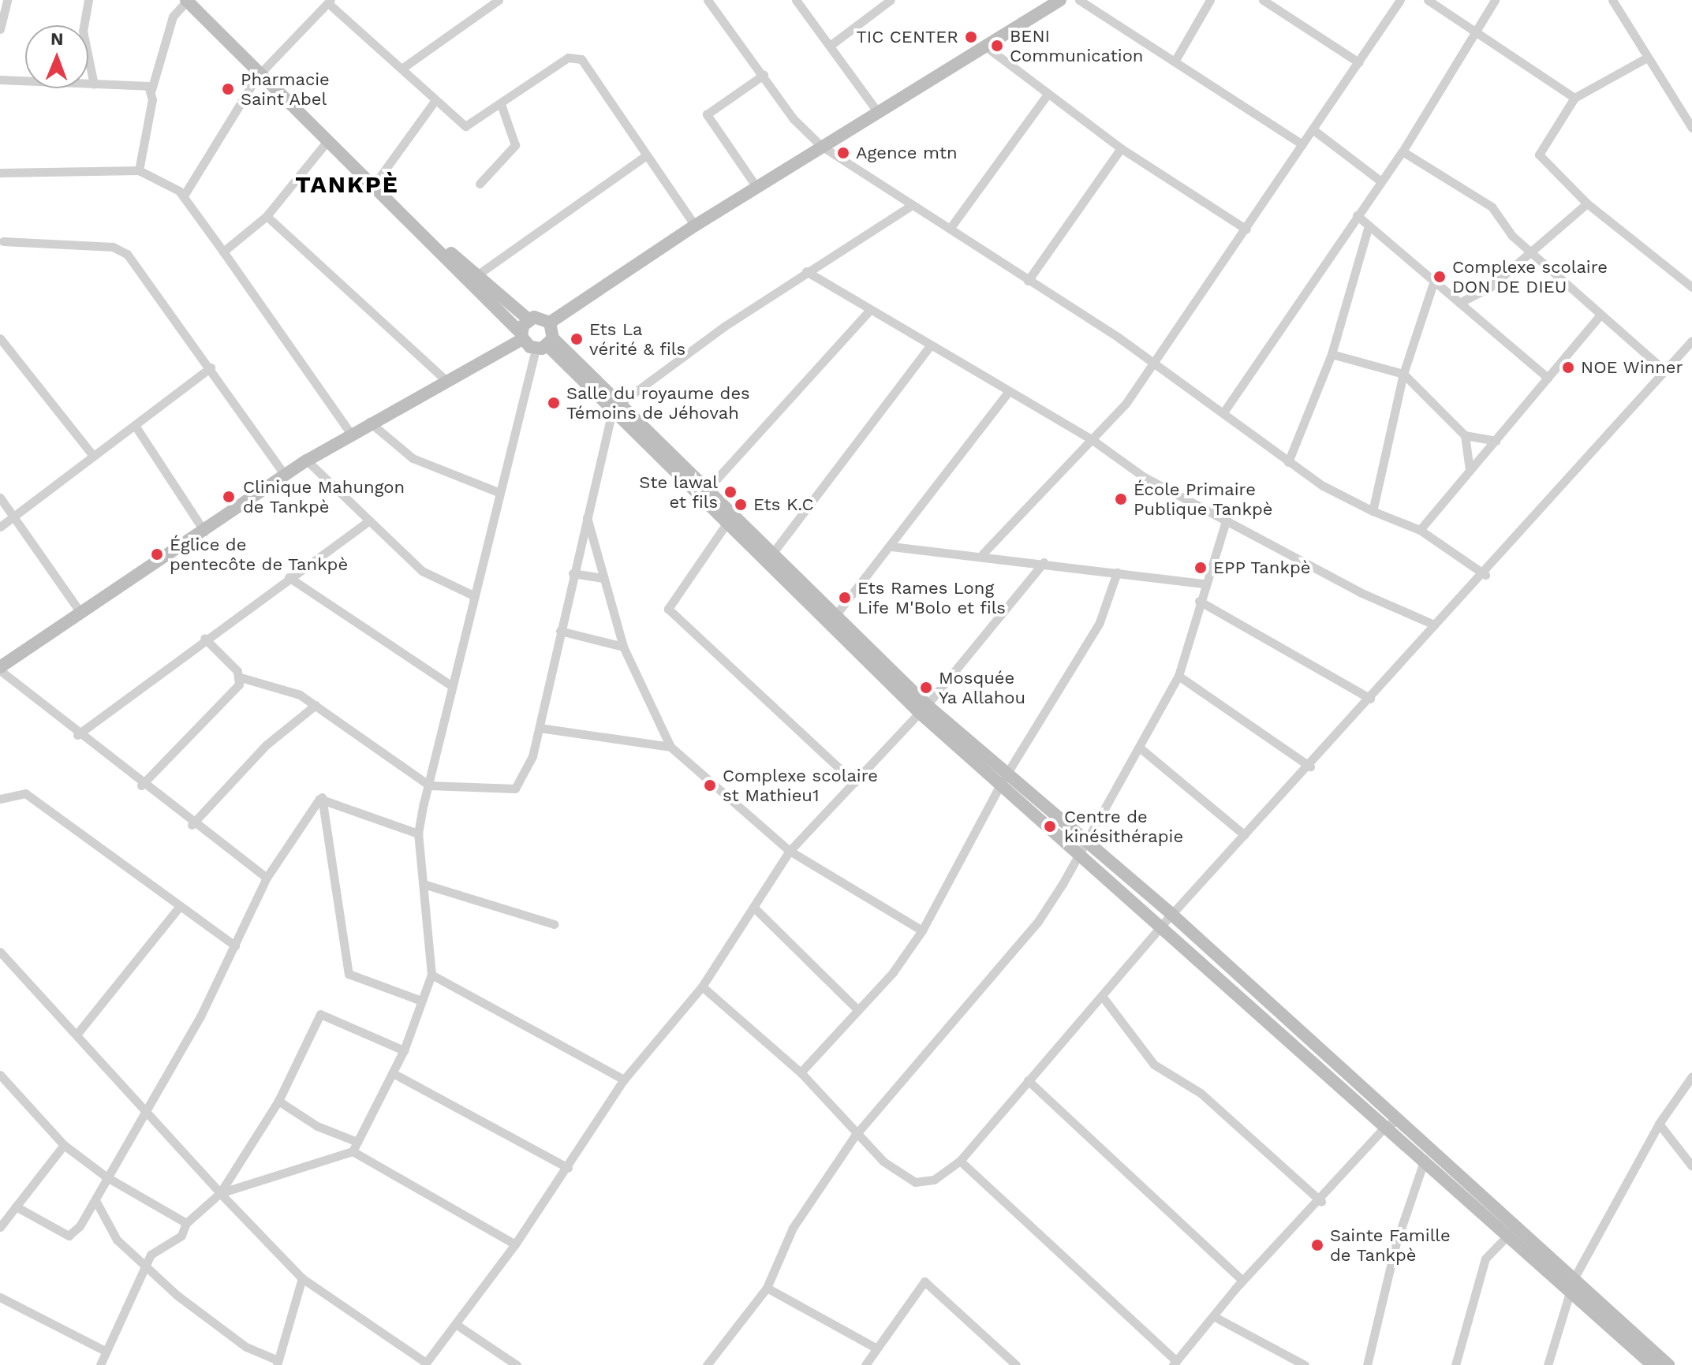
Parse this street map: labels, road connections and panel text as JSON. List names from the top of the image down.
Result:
{
  "districts": ["TANKPÈ"],
  "places": [
    "TIC CENTER",
    "BENI Communication",
    "Pharmacie Saint Abel",
    "Agence mtn",
    "Complexe scolaire DON DE DIEU",
    "Ets La vérité & fils",
    "NOE Winner",
    "Salle du royaume des Témoins de Jéhovah",
    "Ste lawal et fils",
    "Clinique Mahungon de Tankpè",
    "École Primaire Publique Tankpè",
    "Ets K.C",
    "Églice de pentecôte de Tankpè",
    "EPP Tankpè",
    "Ets Rames Long Life M'Bolo et fils",
    "Mosquée Ya Allahou",
    "Complexe scolaire st Mathieu1",
    "Centre de kinésithérapie",
    "Sainte Famille de Tankpè"
  ],
  "north": "top"
}
